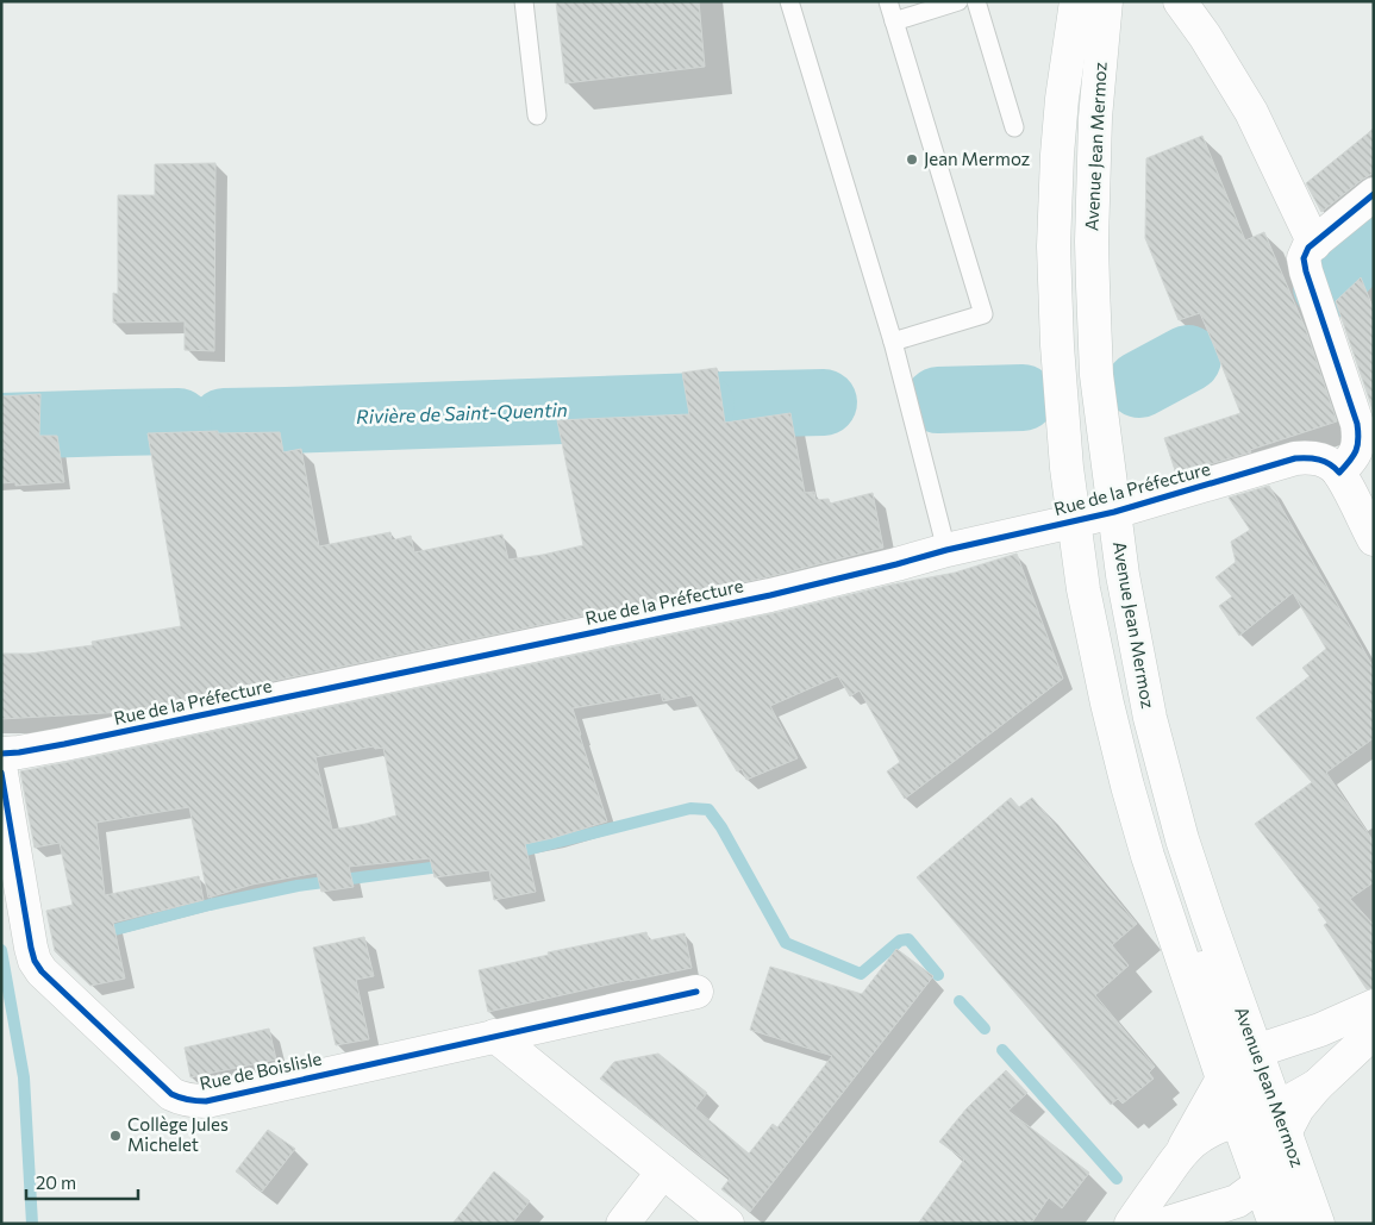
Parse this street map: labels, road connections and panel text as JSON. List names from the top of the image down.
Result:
{
  "streets": {
    "street": ["Avenue Jean Mermoz", "Rue de la Préfecture", "Rue de Boislisle"]
  },
  "crossings": [
    ["Avenue Jean Mermoz", "Rue de la Préfecture"]
  ],
  "water": ["Rivière de Saint-Quentin"],
  "places": ["Jean Mermoz", "Collège Jules Michelet"],
  "scale_bar": "20 m"
}
